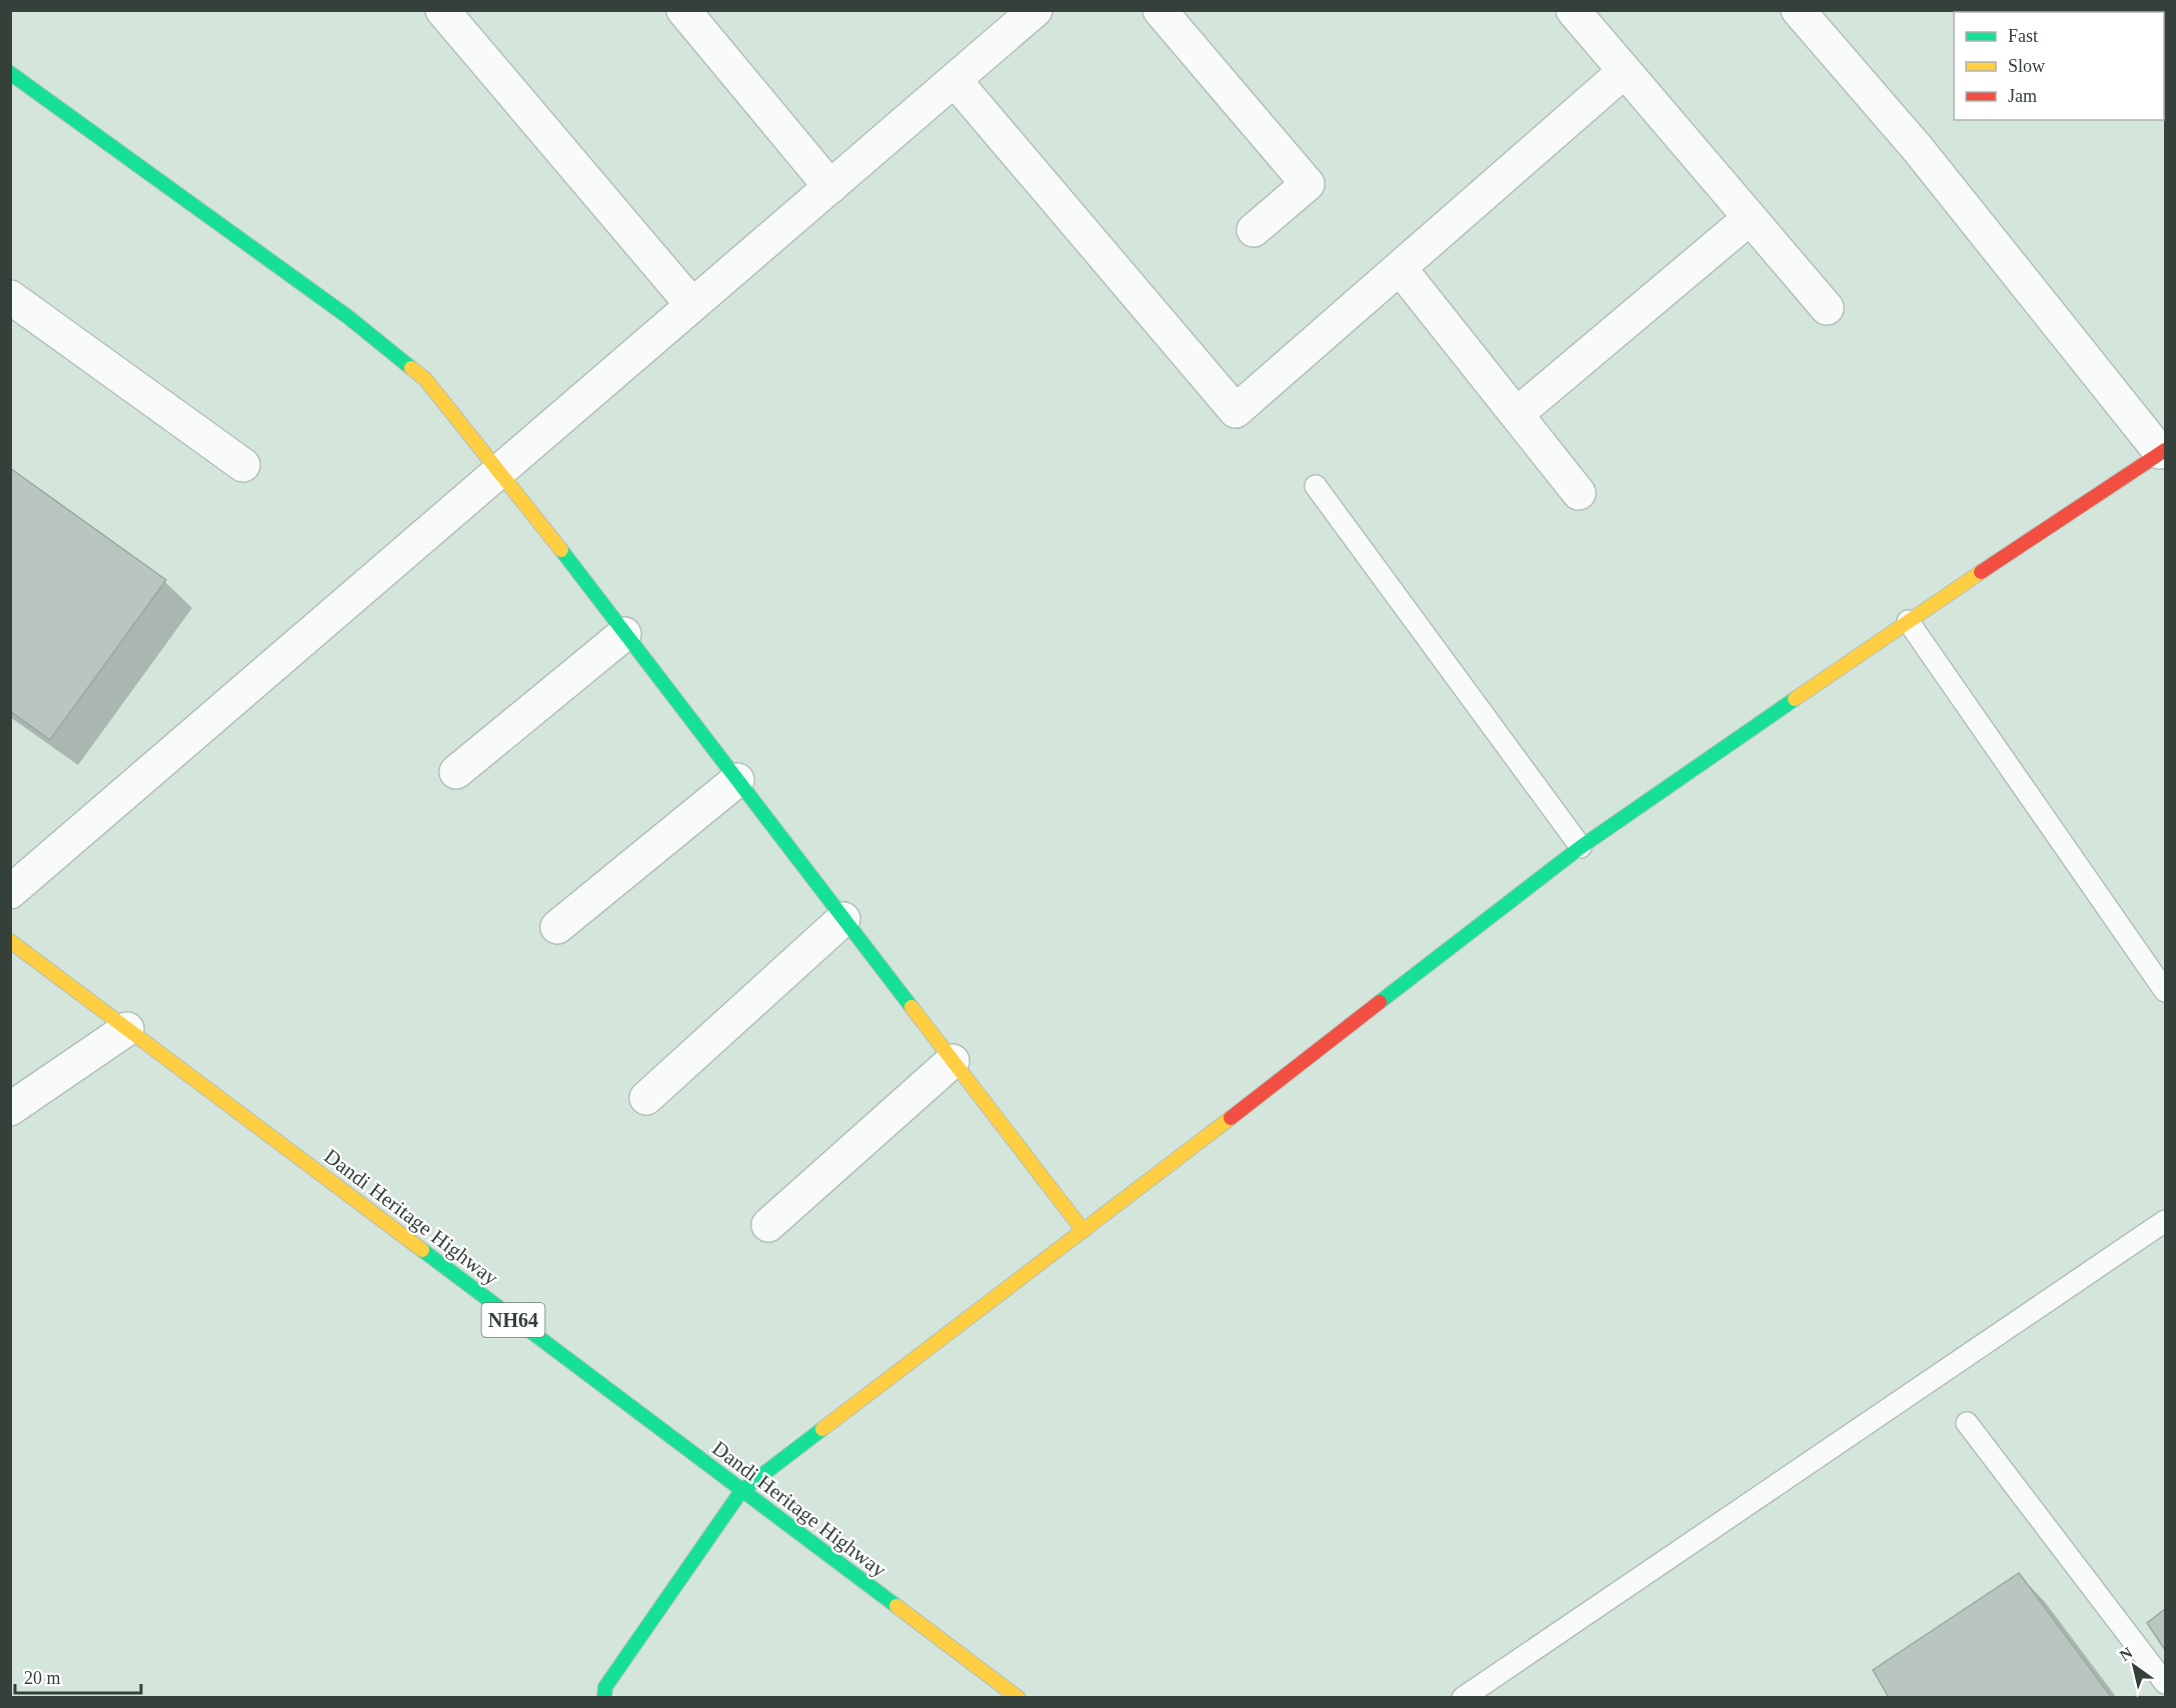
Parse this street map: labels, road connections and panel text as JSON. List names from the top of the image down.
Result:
{
  "streets": {
    "main road": ["Dandi Heritage Highway", "NH64"]
  },
  "legend": ["Fast", "Slow", "Jam"],
  "scale_bar": "20 m",
  "north": "top left"
}
